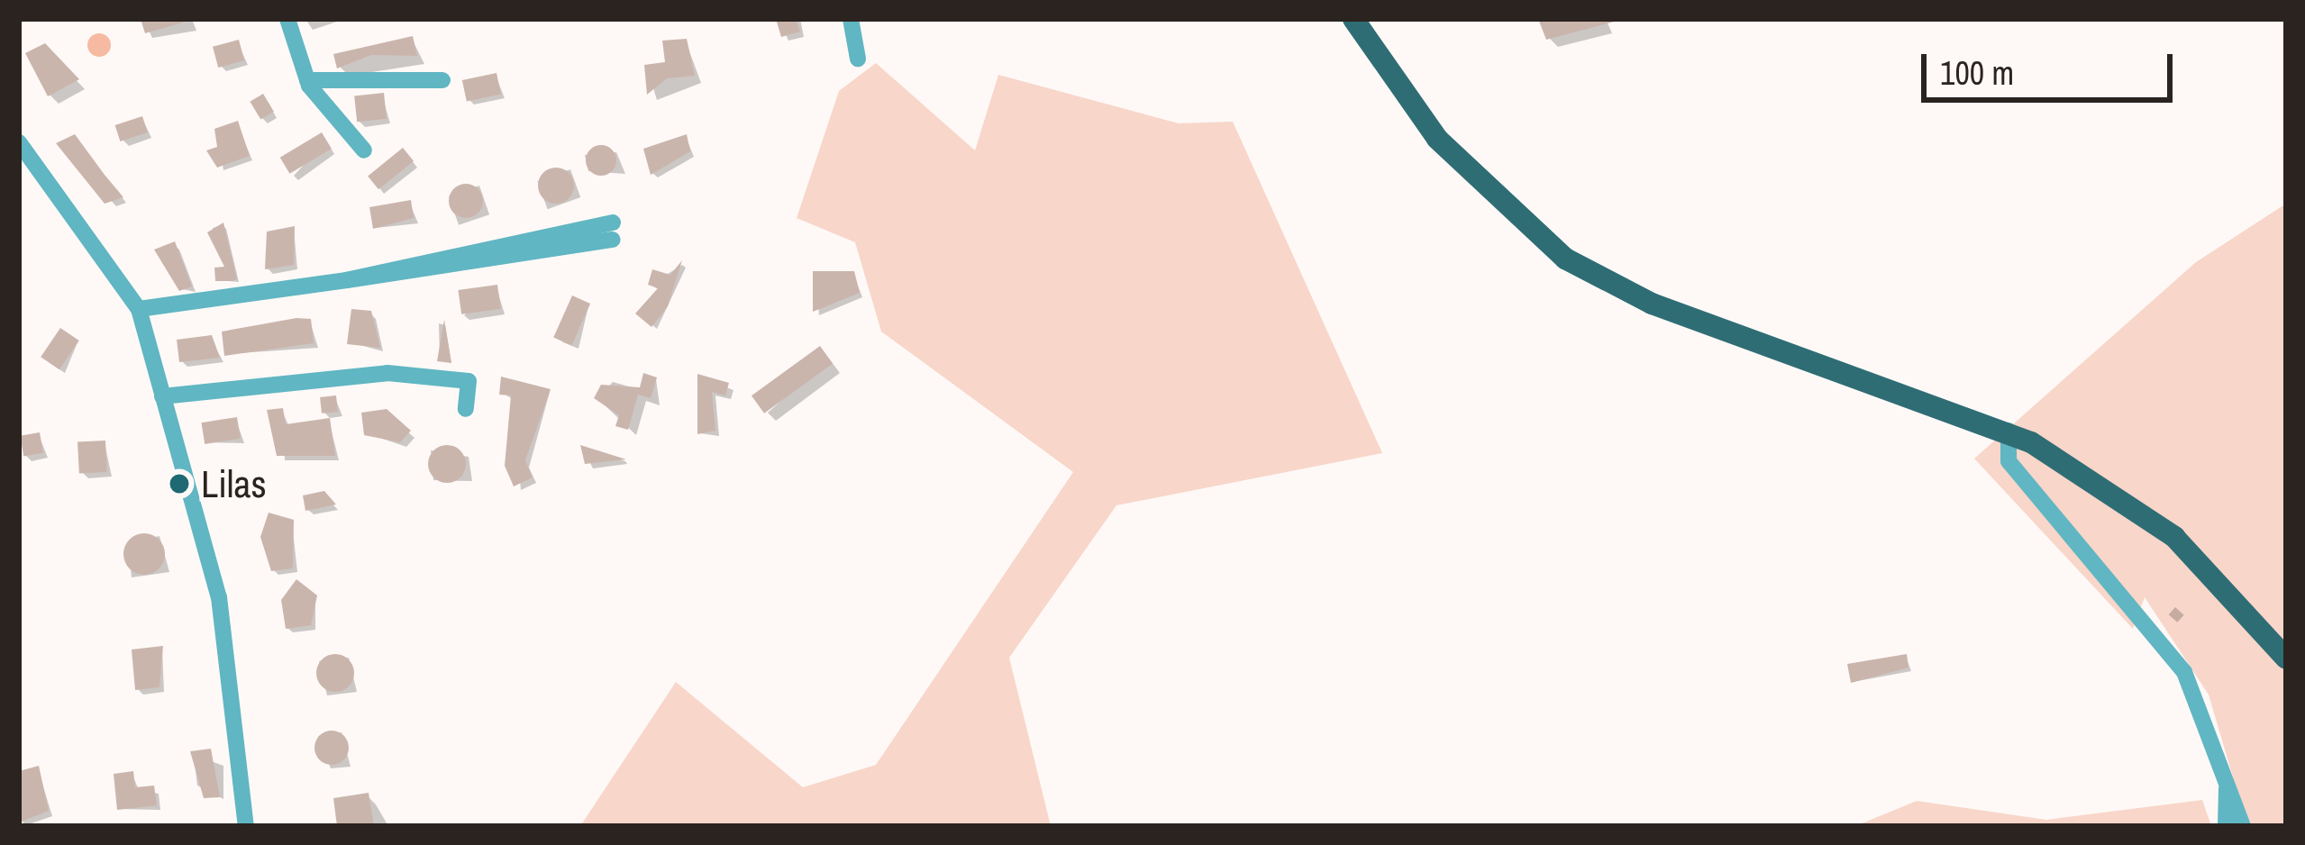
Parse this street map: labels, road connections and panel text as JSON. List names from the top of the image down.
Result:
{
  "places": ["Lilas"],
  "scale_bar": "100 m"
}
